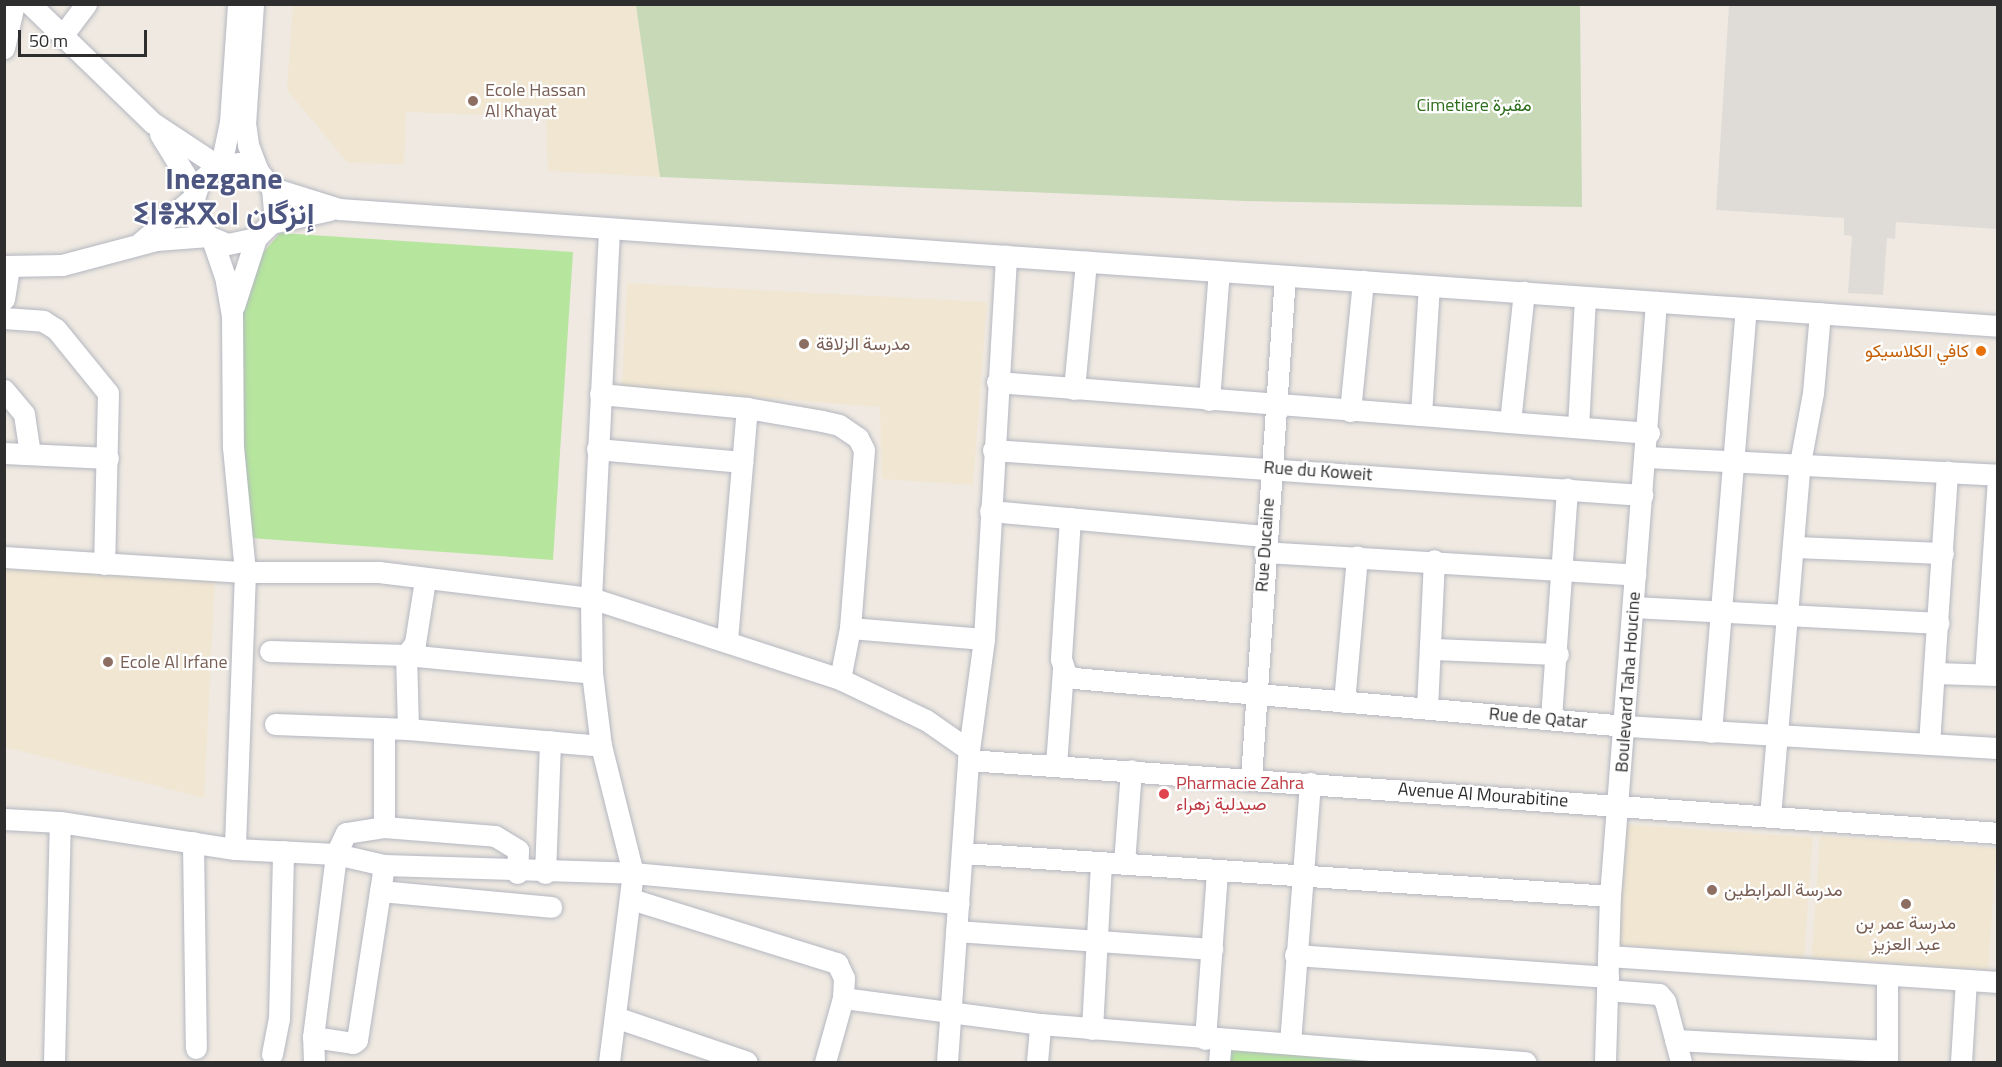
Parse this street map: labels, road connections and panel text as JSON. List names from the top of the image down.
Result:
{
  "streets": {
    "street": [
      "Rue du Koweit",
      "Rue Ducaine",
      "Boulevard Taha Houcine",
      "Rue de Qatar",
      "Avenue Al Mourabitine"
    ]
  },
  "crossings": [
    ["Rue du Koweit", "Rue Ducaine"],
    ["Rue du Koweit", "Boulevard Taha Houcine"],
    ["Rue Ducaine", "Rue de Qatar"],
    ["Rue Ducaine", "Avenue Al Mourabitine"],
    ["Boulevard Taha Houcine", "Rue de Qatar"],
    ["Boulevard Taha Houcine", "Avenue Al Mourabitine"]
  ],
  "districts": ["Inezgane ⵉⵏⴻⵣⴳⴰⵏ إنزگان"],
  "parks": ["Cimetiere مقبرة"],
  "places": [
    "Ecole Hassan Al Khayat",
    "مدرسة الزلاقة",
    "كافي الكلاسيكو",
    "Ecole Al Irfane",
    "Pharmacie Zahra صيدلية زهراء",
    "مدرسة المرابطين",
    "مدرسة عمر بن عبد العزيز"
  ],
  "scale_bar": "50 m"
}
